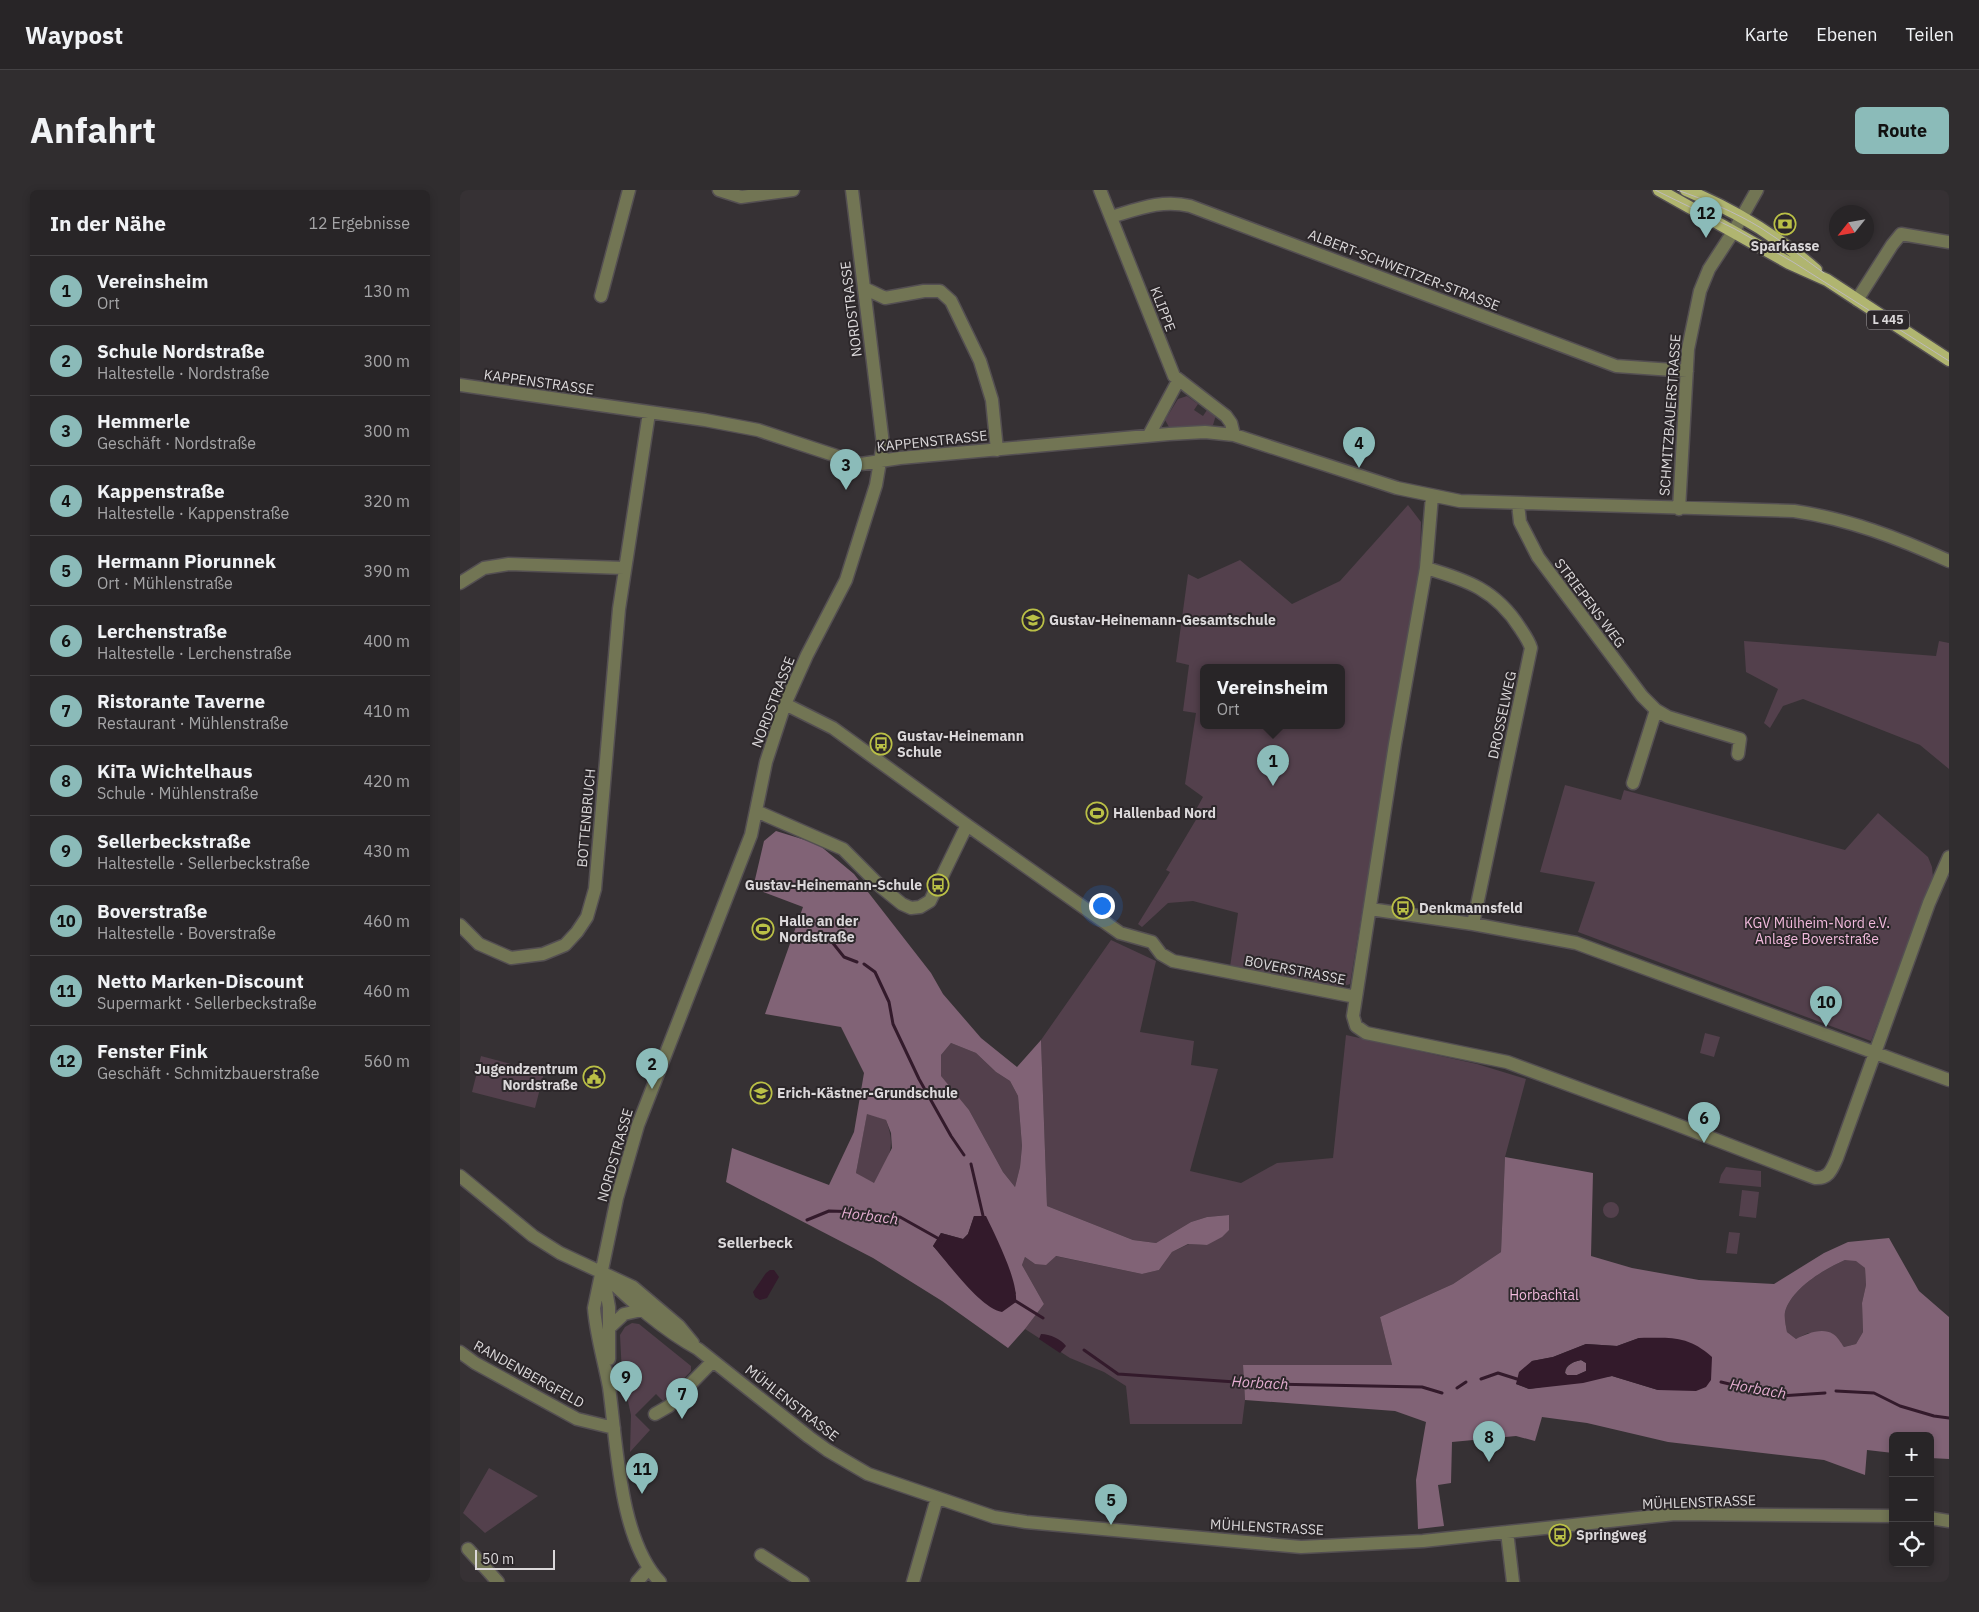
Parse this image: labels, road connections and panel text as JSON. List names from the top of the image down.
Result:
{
  "streets": {
    "main road": ["L 445"],
    "street": [
      "ALBERT-SCHWEITZER-STRASSE",
      "NORDSTRASSE",
      "KLIPPE",
      "KAPPENSTRASSE",
      "SCHMITZBAUERSTRASSE",
      "STRIEPENS WEG",
      "DROSSELWEG",
      "BOTTENBRUCH",
      "BOVERSTRASSE",
      "RANDENBERGFELD",
      "MÜHLENSTRASSE"
    ]
  },
  "crossings": [
    ["ALBERT-SCHWEITZER-STRASSE", "KLIPPE"],
    ["ALBERT-SCHWEITZER-STRASSE", "SCHMITZBAUERSTRASSE"],
    ["NORDSTRASSE", "KAPPENSTRASSE"],
    ["NORDSTRASSE", "BOVERSTRASSE"],
    ["NORDSTRASSE", "MÜHLENSTRASSE"],
    ["L 445", "SCHMITZBAUERSTRASSE"],
    ["KAPPENSTRASSE", "SCHMITZBAUERSTRASSE"],
    ["KAPPENSTRASSE", "STRIEPENS WEG"],
    ["KAPPENSTRASSE", "BOTTENBRUCH"]
  ],
  "districts": ["Sellerbeck"],
  "water": ["Horbach"],
  "parks": ["KGV Mülheim-Nord e.V. Anlage Boverstraße", "Horbachtal"],
  "places": {
    "bank": ["Sparkasse"],
    "school or university": ["Gustav-Heinemann-Gesamtschule", "Erich-Kästner-Grundschule"],
    "bus stop": [
      "Gustav-Heinemann Schule",
      "Gustav-Heinemann-Schule",
      "Denkmannsfeld",
      "Springweg"
    ],
    "sports": ["Hallenbad Nord", "Halle an der Nordstraße"],
    "public building": ["Jugendzentrum Nordstraße"]
  },
  "scale_bar": "50 m",
  "north": "bottom left",
  "page": {
    "header": "Waypost",
    "nav": ["Karte", "Ebenen", "Teilen"],
    "title": "Anfahrt",
    "buttons": "Route",
    "heading": ["In der Nähe", "12 Ergebnisse"],
    "pins": [
      "12",
      "4",
      "3",
      "1",
      "10",
      "2",
      "6",
      "9",
      "7",
      "8",
      "11",
      "5"
    ],
    "list": [
      {
        "mark": "1",
        "name": "Vereinsheim",
        "note": "Ort",
        "value": "130 m"
      },
      {
        "mark": "2",
        "name": "Schule Nordstraße",
        "note": "Haltestelle · Nordstraße",
        "value": "300 m"
      },
      {
        "mark": "3",
        "name": "Hemmerle",
        "note": "Geschäft · Nordstraße",
        "value": "300 m"
      },
      {
        "mark": "4",
        "name": "Kappenstraße",
        "note": "Haltestelle · Kappenstraße",
        "value": "320 m"
      },
      {
        "mark": "5",
        "name": "Hermann Piorunnek",
        "note": "Ort · Mühlenstraße",
        "value": "390 m"
      },
      {
        "mark": "6",
        "name": "Lerchenstraße",
        "note": "Haltestelle · Lerchenstraße",
        "value": "400 m"
      },
      {
        "mark": "7",
        "name": "Ristorante Taverne",
        "note": "Restaurant · Mühlenstraße",
        "value": "410 m"
      },
      {
        "mark": "8",
        "name": "KiTa Wichtelhaus",
        "note": "Schule · Mühlenstraße",
        "value": "420 m"
      },
      {
        "mark": "9",
        "name": "Sellerbeckstraße",
        "note": "Haltestelle · Sellerbeckstraße",
        "value": "430 m"
      },
      {
        "mark": "10",
        "name": "Boverstraße",
        "note": "Haltestelle · Boverstraße",
        "value": "460 m"
      },
      {
        "mark": "11",
        "name": "Netto Marken-Discount",
        "note": "Supermarkt · Sellerbeckstraße",
        "value": "460 m"
      },
      {
        "mark": "12",
        "name": "Fenster Fink",
        "note": "Geschäft · Schmitzbauerstraße",
        "value": "560 m"
      }
    ],
    "popup": ["Vereinsheim", "Ort"],
    "map_buttons": ["+", "−"],
    "scale": "50 m"
  }
}
